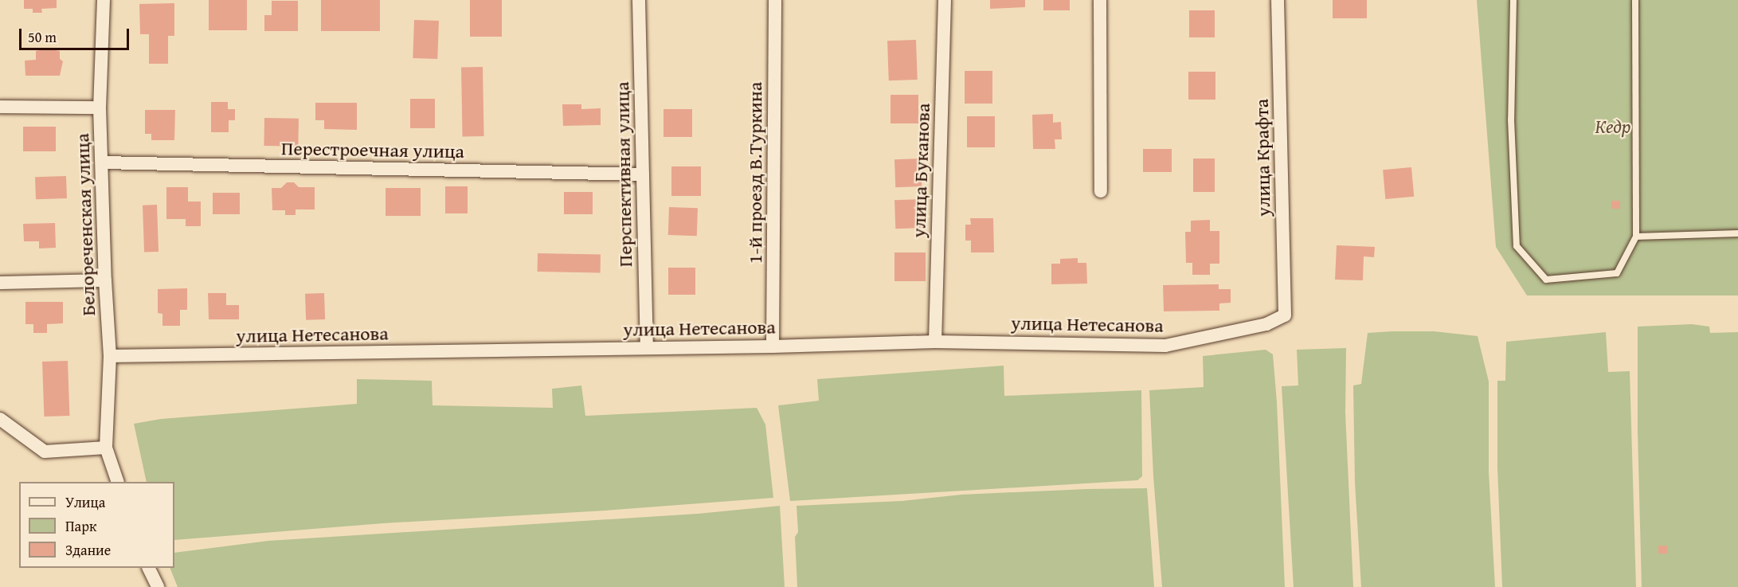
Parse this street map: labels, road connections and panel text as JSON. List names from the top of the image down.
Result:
{
  "streets": {
    "street": [
      "Перестроечная улица",
      "улица Крафта",
      "улица Буканова",
      "1-й проезд В.Туркина",
      "Перспективная улица",
      "Белореченская улица",
      "улица Нетесанова"
    ]
  },
  "crossings": [
    ["Перестроечная улица", "Перспективная улица"],
    ["Перестроечная улица", "Белореченская улица"],
    ["улица Крафта", "улица Нетесанова"],
    ["улица Буканова", "улица Нетесанова"],
    ["1-й проезд В.Туркина", "улица Нетесанова"],
    ["Перспективная улица", "улица Нетесанова"],
    ["Белореченская улица", "улица Нетесанова"]
  ],
  "parks": ["Кедр"],
  "legend": ["Улица", "Парк", "Здание"],
  "scale_bar": "50 m"
}
